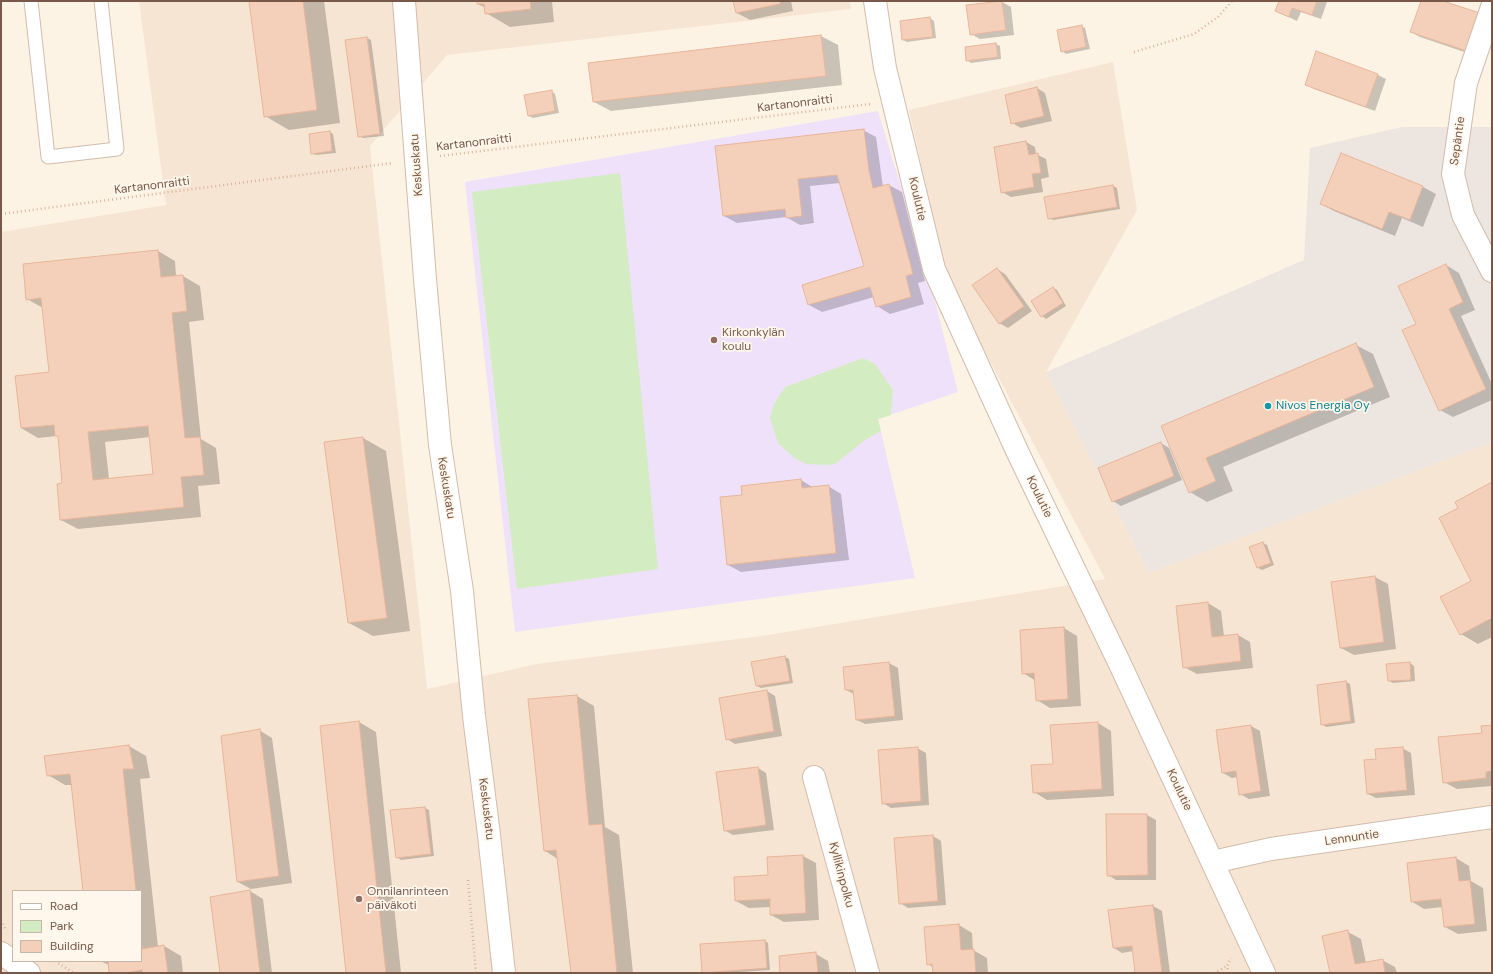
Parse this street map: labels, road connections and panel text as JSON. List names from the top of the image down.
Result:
{
  "streets": {
    "street": [
      "Sepäntie",
      "Keskuskatu",
      "Koulutie",
      "Lennuntie",
      "Kyllikinpolku"
    ],
    "path": ["Kartanonraitti"]
  },
  "crossings": [
    ["Kartanonraitti", "Keskuskatu"],
    ["Koulutie", "Lennuntie"]
  ],
  "places": ["Kirkonkylän koulu", "Nivos Energia Oy", "Onnilanrinteen päiväkoti"],
  "legend": ["Road", "Park", "Building"]
}
